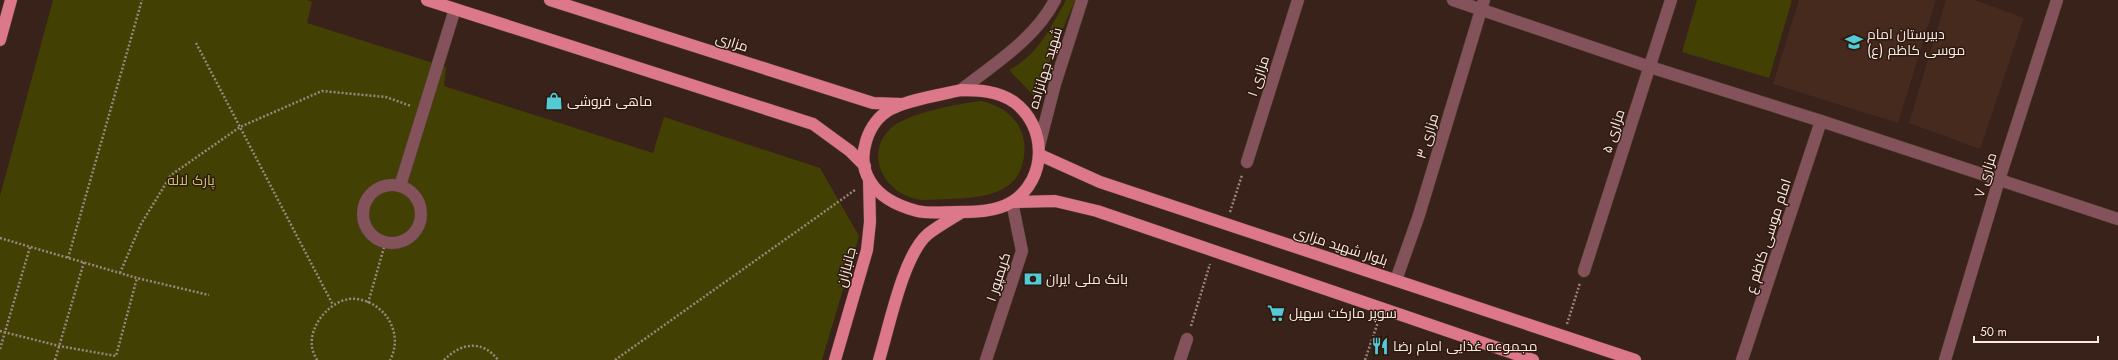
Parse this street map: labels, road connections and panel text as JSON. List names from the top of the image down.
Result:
{
  "streets": {
    "main road": ["مزاری", "بلوار شهید مزاری", "جانبازان"],
    "street": [
      "شهید جهانزاده",
      "مزاری ۱",
      "مزاری ۵",
      "مزاری ۳",
      "مزاری ۷",
      "امام موسی کاظم ع",
      "کریمپور ۱"
    ]
  },
  "crossings": [
    ["شهید جهانزاده", "بلوار شهید مزاری"],
    ["مزاری ۳", "بلوار شهید مزاری"]
  ],
  "parks": ["پارک لاله"],
  "places": {
    "school or university": ["دبیرستان امام موسی کاظم (ع)"],
    "shop": ["ماهی فروشی"],
    "bank": ["بانک ملی ایران"],
    "supermarket": ["سوپر مارکت سهیل"],
    "restaurant": ["مجموعه غذایی امام رضا"]
  },
  "scale_bar": "50 m"
}
